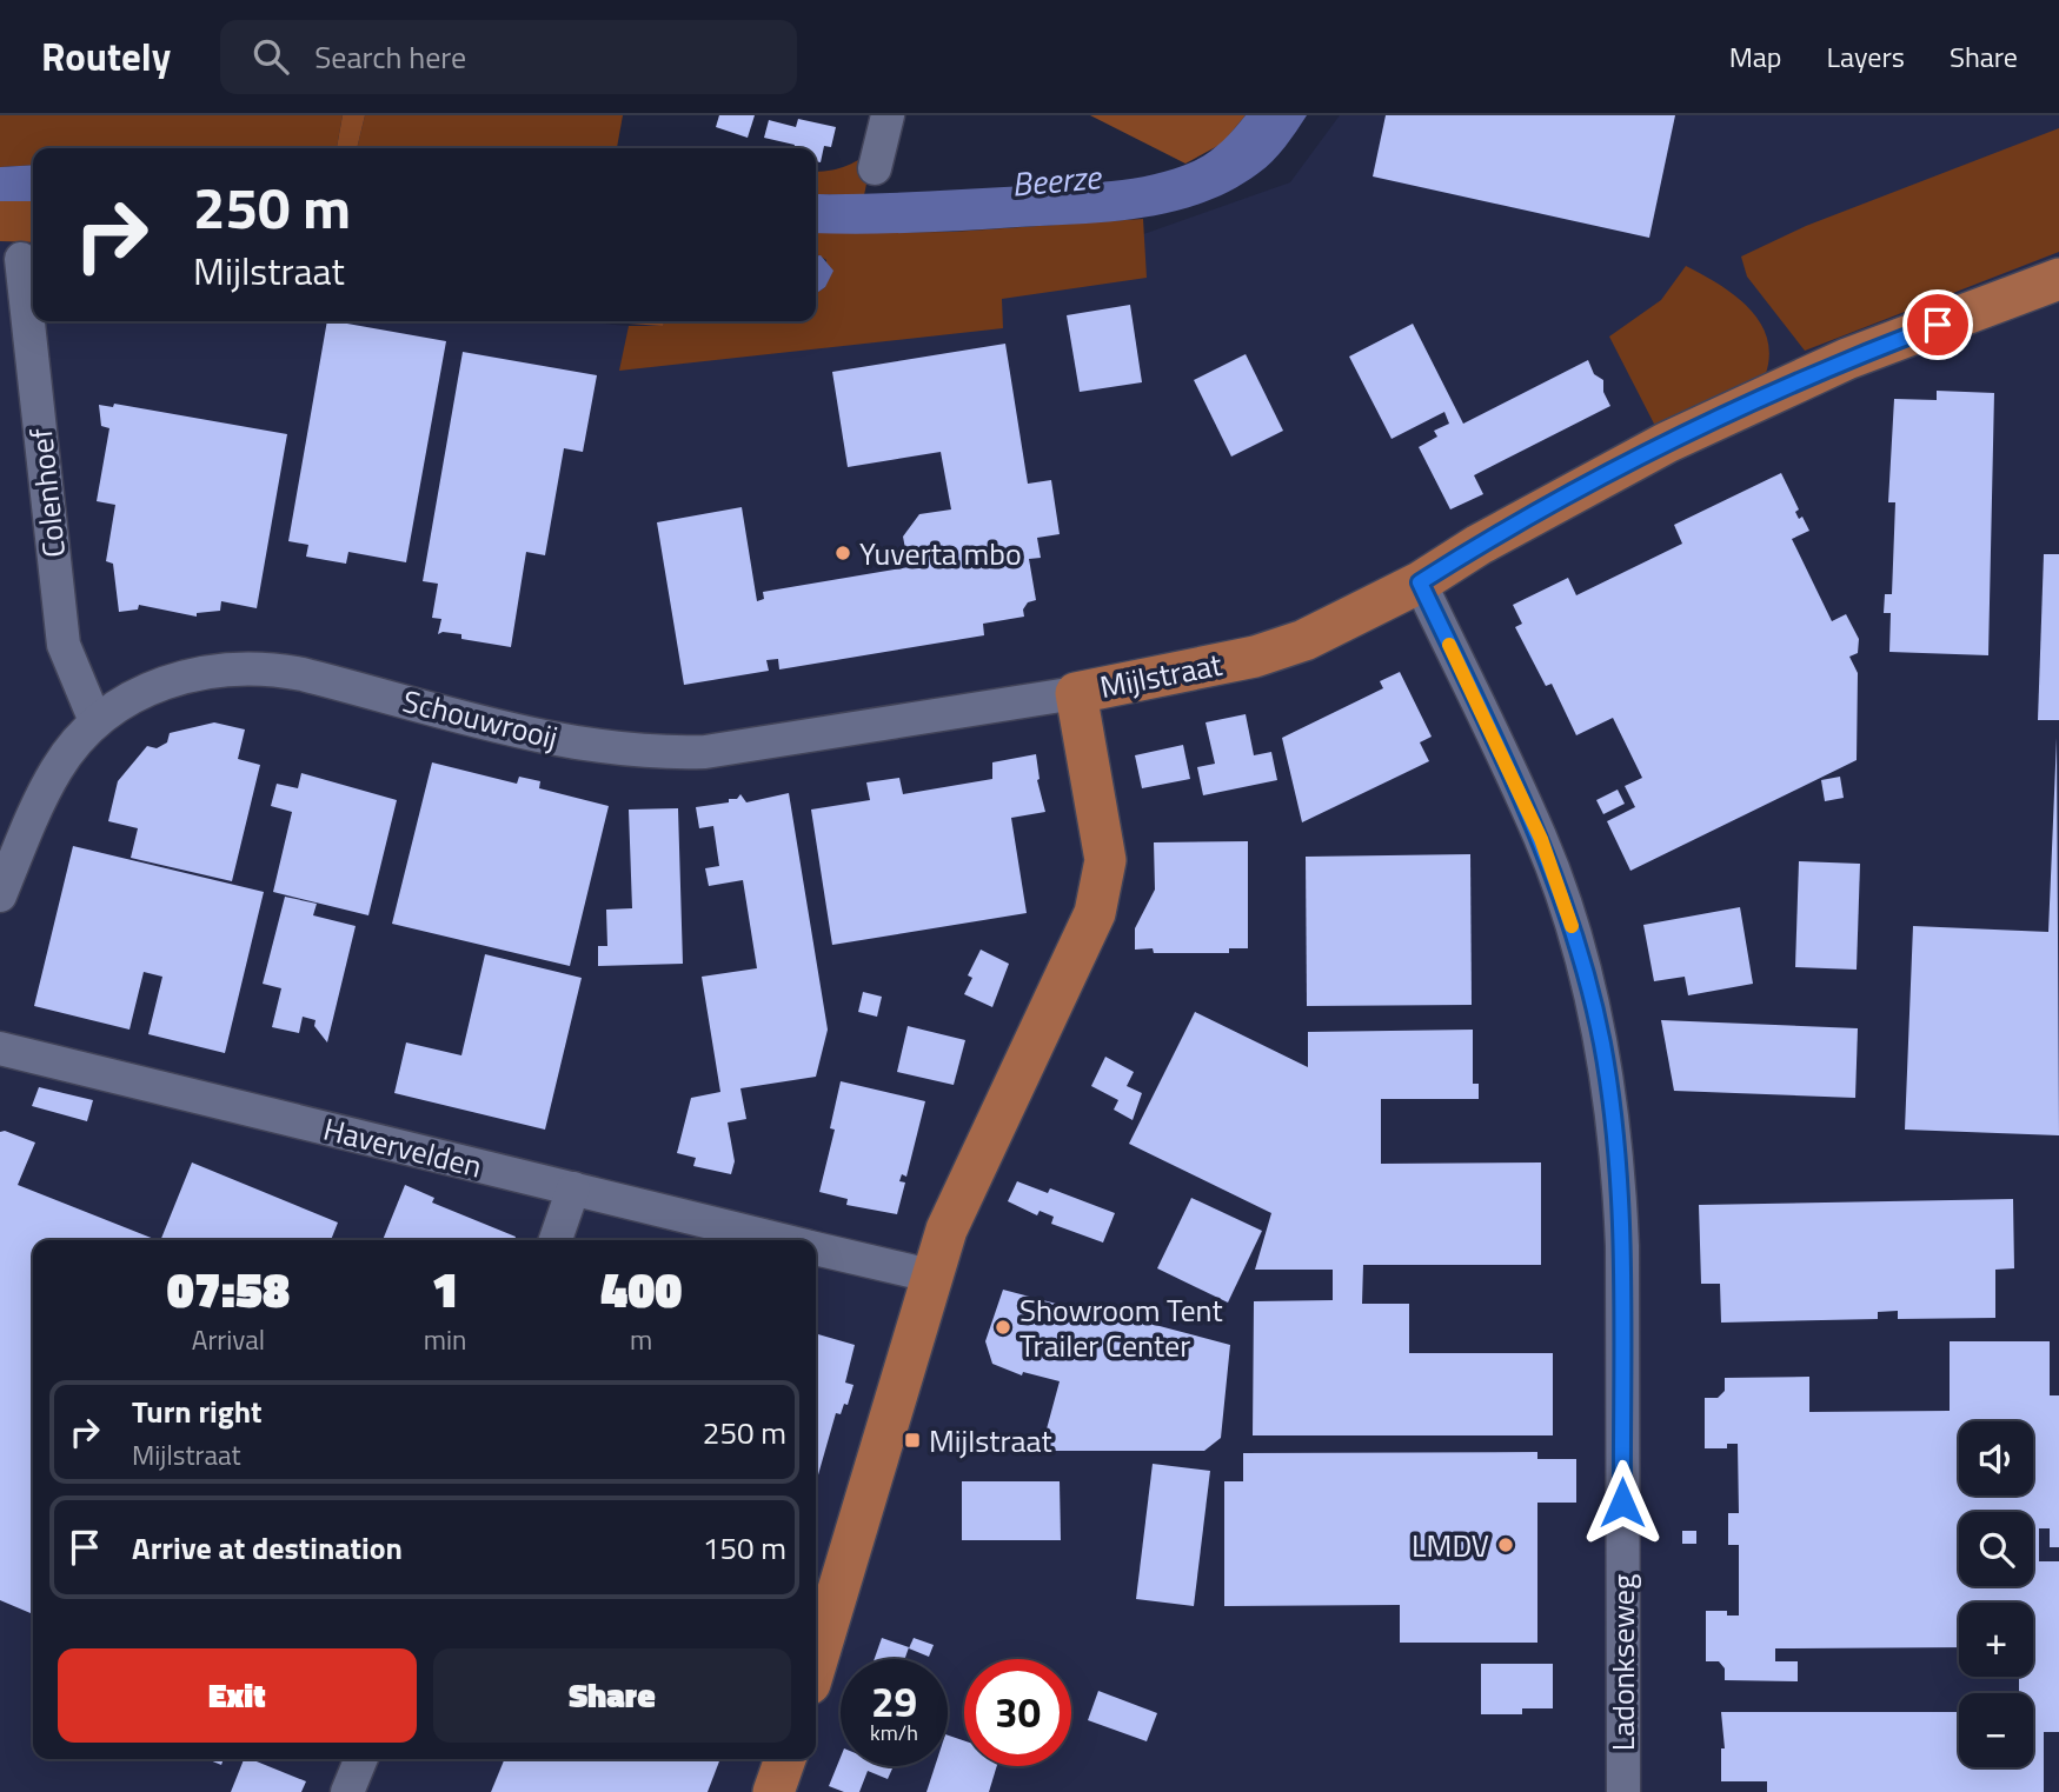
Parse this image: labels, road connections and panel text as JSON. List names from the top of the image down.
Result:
{
  "streets": {
    "main road": ["Mijlstraat"],
    "street": [
      "Colenhoef",
      "Schouwrooij",
      "Havervelden",
      "Ladonkseweg"
    ]
  },
  "crossings": [
    ["Colenhoef", "Schouwrooij"],
    ["Mijlstraat", "Schouwrooij"],
    ["Mijlstraat", "Havervelden"],
    ["Mijlstraat", "Ladonkseweg"]
  ],
  "water": ["Beerze"],
  "places": {
    "other": ["Yuverta mbo", "Showroom Tent Trailer Center", "LMDV"],
    "transit": ["Mijlstraat"]
  },
  "page": {
    "header": "Routely",
    "search": "Search here",
    "nav": ["Map", "Layers", "Share"],
    "turn": ["250 m", "Mijlstraat"],
    "eta": [
      "07:58",
      "Arrival",
      "1",
      "min",
      "400",
      "m"
    ],
    "list": [
      {
        "name": "Turn right",
        "note": "Mijlstraat",
        "value": "250 m"
      },
      {
        "name": "Arrive at destination",
        "value": "150 m"
      }
    ],
    "map_buttons": ["+", "−"],
    "buttons": ["Exit", "Share"],
    "speed": "29 km/h",
    "limit": "30"
  }
}
